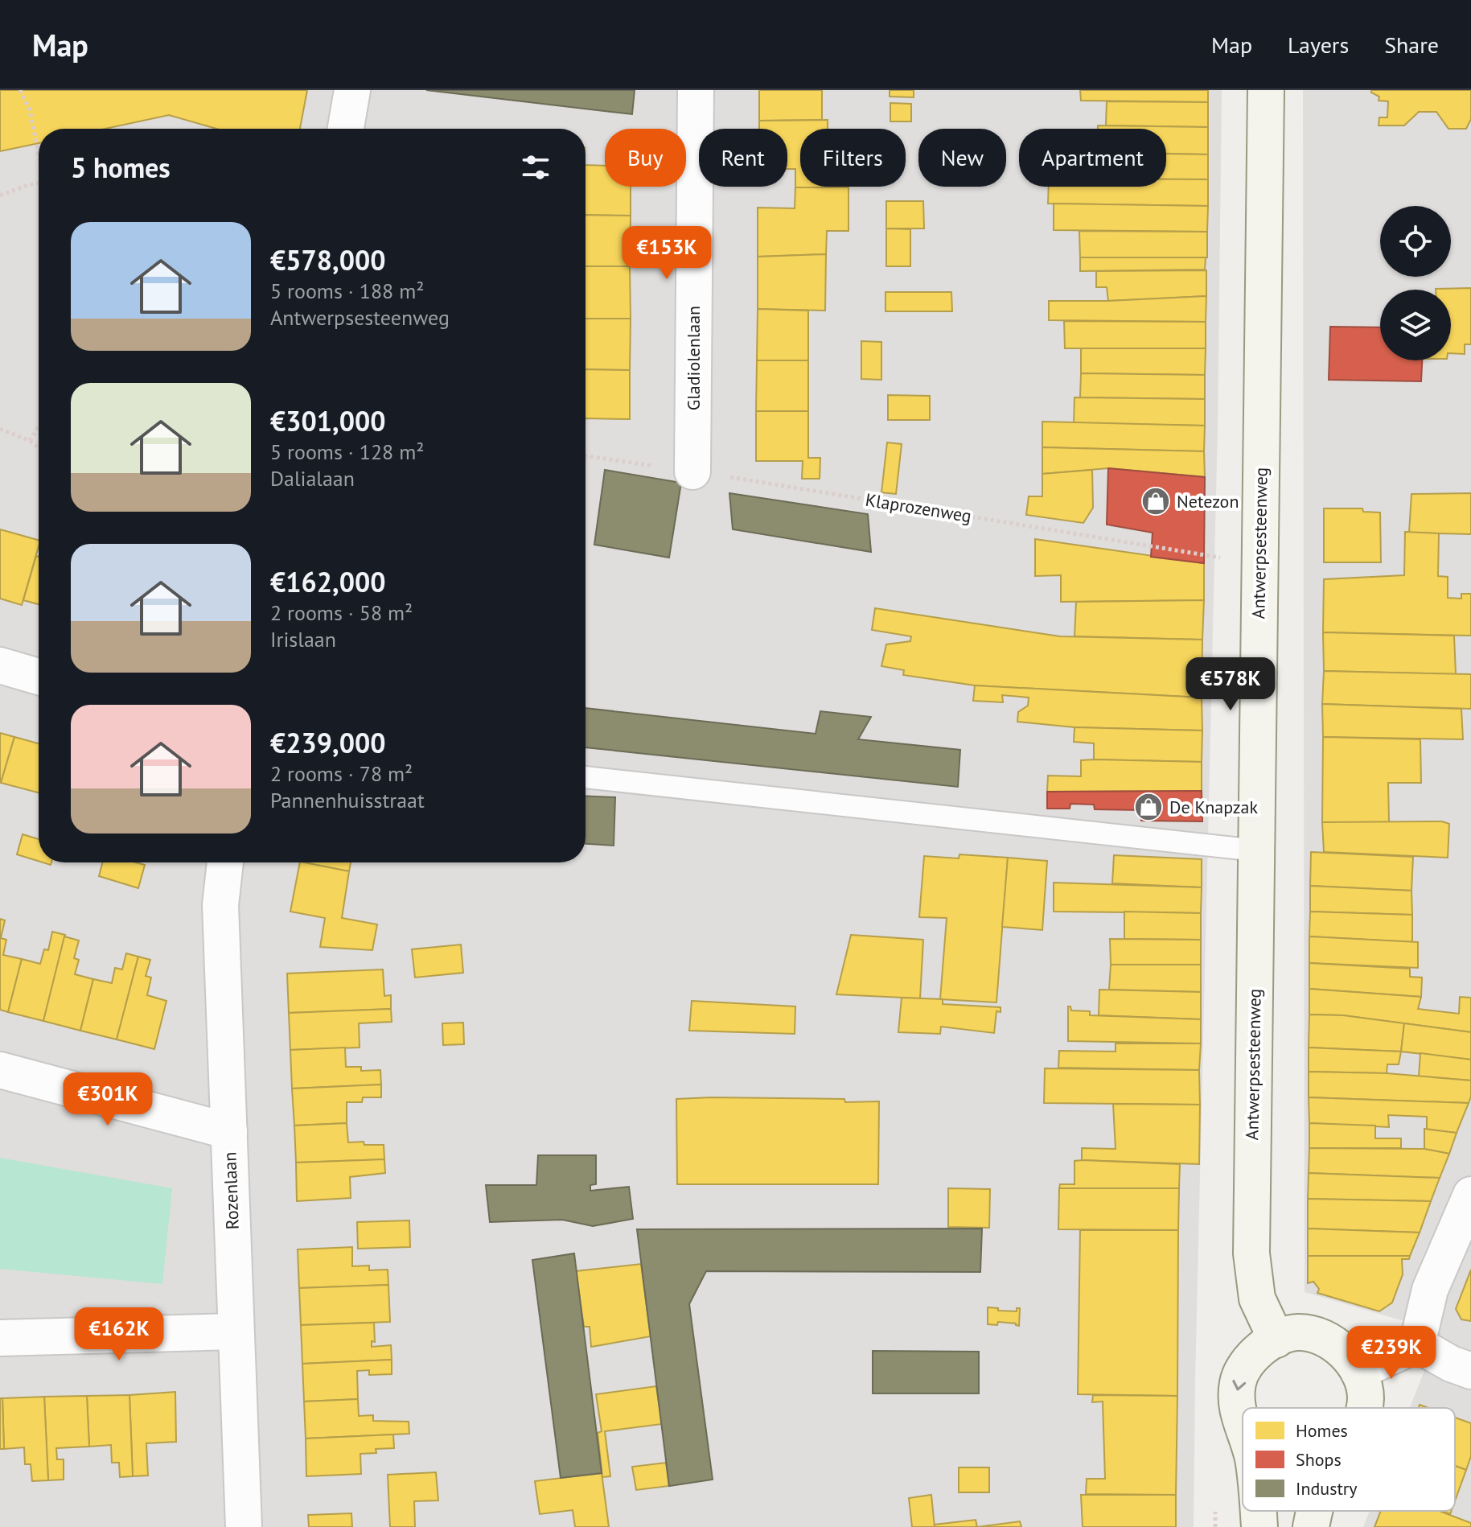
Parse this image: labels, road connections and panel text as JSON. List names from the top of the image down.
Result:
{
  "streets": {
    "street": ["Gladiolenlaan", "Antwerpsesteenweg", "Rozenlaan"],
    "path": ["Klaprozenweg"]
  },
  "crossings": [
    ["Gladiolenlaan", "Klaprozenweg"],
    ["Klaprozenweg", "Antwerpsesteenweg"]
  ],
  "places": {
    "shop": ["Netezon", "De Knapzak"]
  },
  "legend": ["Homes", "Shops", "Industry"],
  "page": {
    "header": "Map",
    "nav": ["Map", "Layers", "Share"],
    "chip": [
      "Buy",
      "Rent",
      "Filters",
      "New",
      "Apartment"
    ],
    "heading": "5 homes",
    "list": [
      {
        "name": "€578,000",
        "note": "5 rooms · 188 m² · Antwerpsesteenweg"
      },
      {
        "name": "€301,000",
        "note": "5 rooms · 128 m² · Dalialaan"
      },
      {
        "name": "€162,000",
        "note": "2 rooms · 58 m² · Irislaan"
      },
      {
        "name": "€239,000",
        "note": "2 rooms · 78 m² · Pannenhuisstraat"
      }
    ],
    "price": [
      "€153K",
      "€578K",
      "€301K",
      "€162K",
      "€239K"
    ]
  }
}
